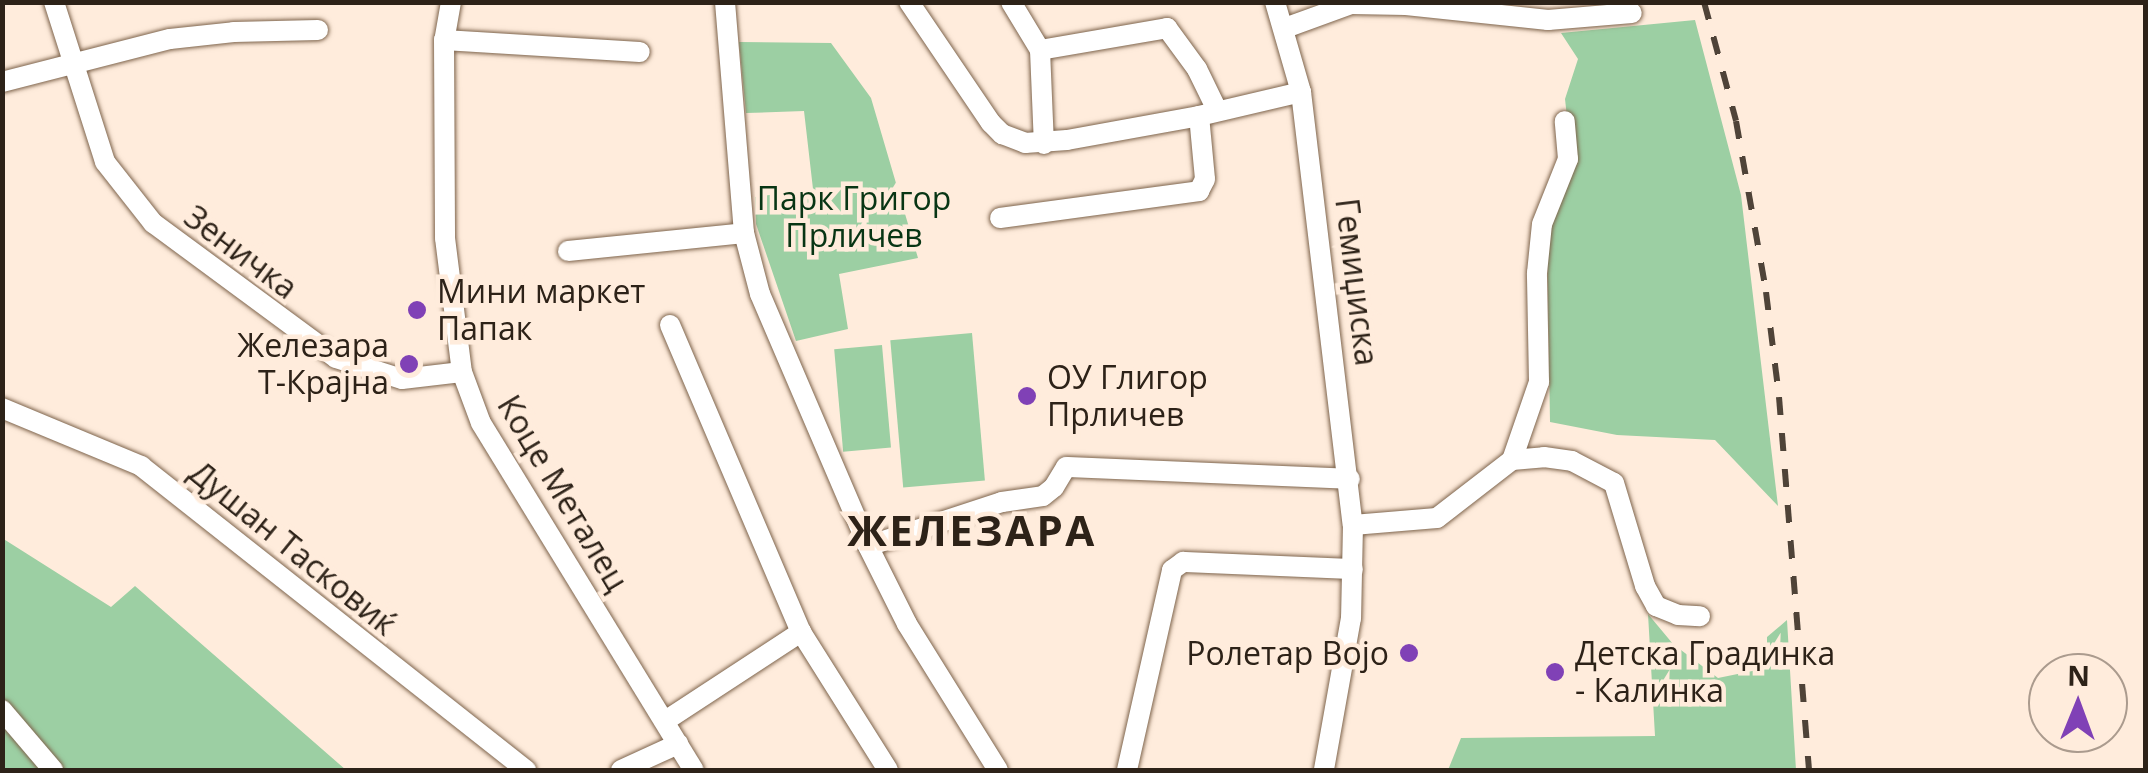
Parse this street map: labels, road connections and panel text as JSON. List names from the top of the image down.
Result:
{
  "streets": {
    "street": [
      "Зеничка",
      "Гемиџиска",
      "Коце Металец",
      "Душан Тасковиќ"
    ]
  },
  "crossings": [
    ["Зеничка", "Коце Металец"]
  ],
  "districts": ["ЖЕЛЕЗАРА"],
  "parks": ["Парк Григор Прличев"],
  "places": [
    "Мини маркет Папак",
    "Железара Т-Крајна",
    "ОУ Глигор Прличев",
    "Ролетар Војо",
    "Детска Градинка - Калинка"
  ],
  "north": "top"
}
